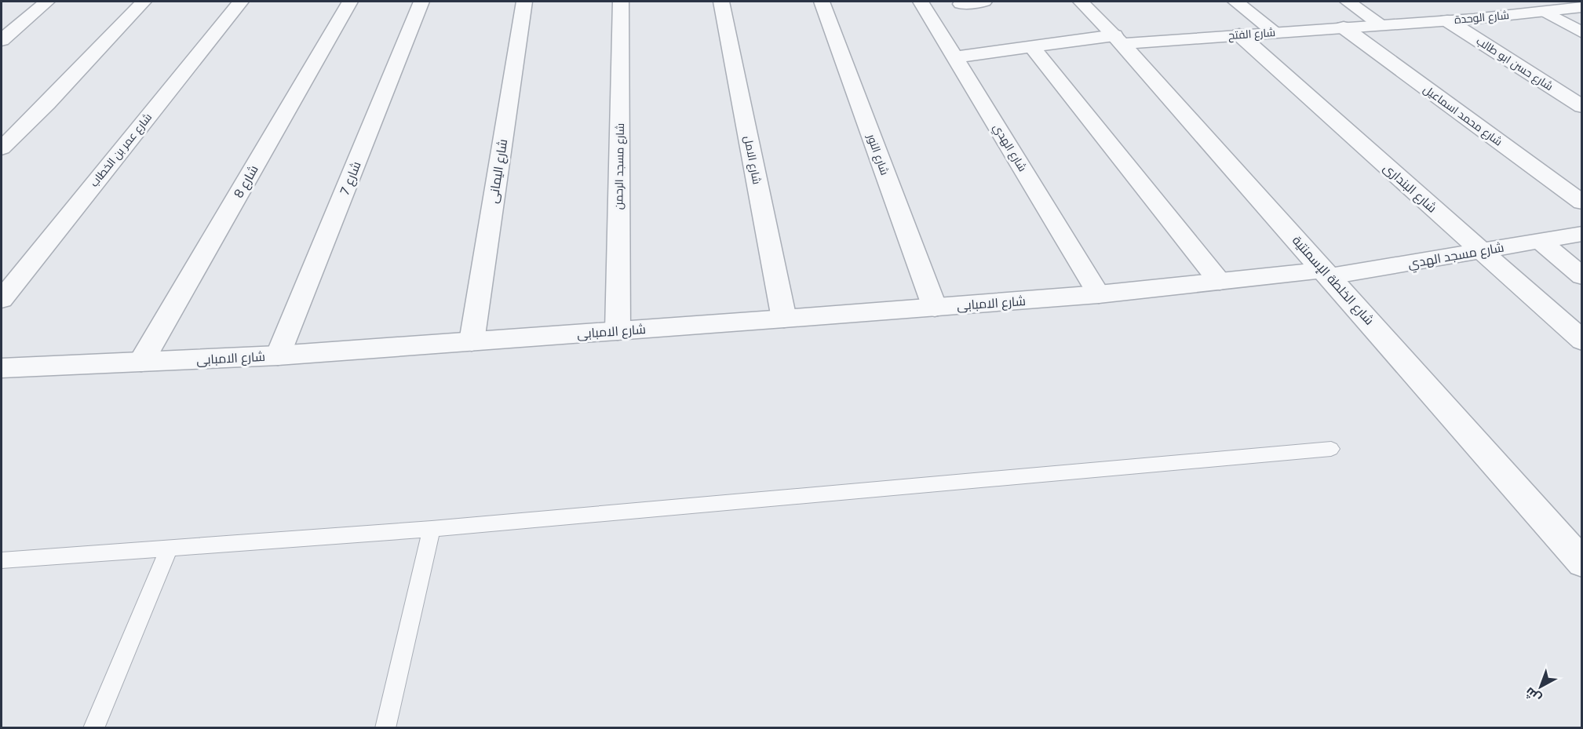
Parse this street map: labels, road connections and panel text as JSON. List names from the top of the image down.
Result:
{
  "streets": {
    "street": [
      "شارع الوحدة",
      "شارع الفتح",
      "شارع حسن ابو طالب",
      "شارع محمد اسماعيل",
      "شارع الهدي",
      "شارع عمر بن الخطاب",
      "شارع النور",
      "شارع الامل",
      "شارع مسجد الرحمن",
      "شارع اليمانى",
      "شارع 7",
      "شارع 8",
      "شارع البندارى",
      "شارع مسجد الهدي",
      "شارع الخلطة الإسمنتية",
      "شارع الامبابى"
    ]
  },
  "crossings": [
    ["شارع الوحدة", "شارع الفتح"],
    ["شارع الوحدة", "شارع حسن ابو طالب"],
    ["شارع الفتح", "شارع محمد اسماعيل"],
    ["شارع الفتح", "شارع الهدي"],
    ["شارع الفتح", "شارع البندارى"],
    ["شارع الفتح", "شارع الخلطة الإسمنتية"],
    ["شارع الهدي", "شارع الامبابى"],
    ["شارع النور", "شارع الامبابى"],
    ["شارع الامل", "شارع الامبابى"],
    ["شارع مسجد الرحمن", "شارع الامبابى"],
    ["شارع اليمانى", "شارع الامبابى"],
    ["شارع 7", "شارع الامبابى"],
    ["شارع 8", "شارع الامبابى"],
    ["شارع البندارى", "شارع مسجد الهدي"],
    ["شارع مسجد الهدي", "شارع الخلطة الإسمنتية"],
    ["شارع مسجد الهدي", "شارع الامبابى"],
    ["شارع الخلطة الإسمنتية", "شارع الامبابى"]
  ],
  "north": "bottom left"
}
